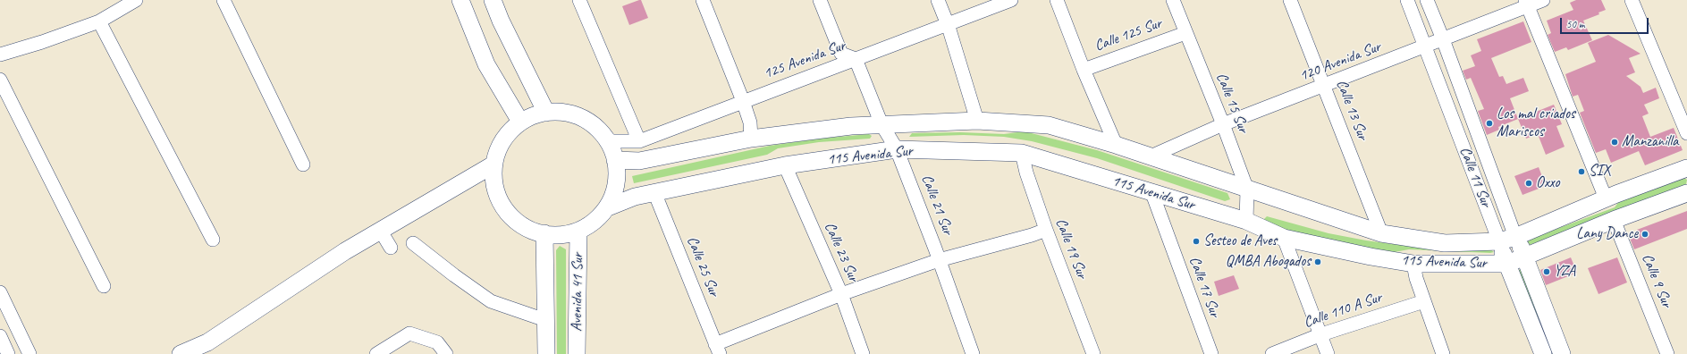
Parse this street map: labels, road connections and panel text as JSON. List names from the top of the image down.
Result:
{
  "streets": {
    "main road": ["115 Avenida Sur", "Calle 11 Sur", "Avenida 41 Sur"],
    "street": [
      "Calle 125 Sur",
      "125 Avenida Sur",
      "120 Avenida Sur",
      "Calle 15 Sur",
      "Calle 13 Sur",
      "Calle 21 Sur",
      "Calle 19 Sur",
      "Calle 23 Sur",
      "Calle 25 Sur",
      "Calle 9 Sur",
      "Calle 17 Sur",
      "Calle 110 A Sur"
    ]
  },
  "crossings": [
    ["Calle 125 Sur", "Calle 15 Sur"],
    ["125 Avenida Sur", "115 Avenida Sur"],
    ["125 Avenida Sur", "Calle 21 Sur"],
    ["125 Avenida Sur", "Avenida 41 Sur"],
    ["120 Avenida Sur", "Calle 15 Sur"],
    ["120 Avenida Sur", "Calle 13 Sur"],
    ["120 Avenida Sur", "115 Avenida Sur"],
    ["120 Avenida Sur", "Calle 11 Sur"],
    ["Calle 15 Sur", "115 Avenida Sur"],
    ["Calle 13 Sur", "115 Avenida Sur"],
    ["115 Avenida Sur", "Calle 11 Sur"],
    ["115 Avenida Sur", "Calle 21 Sur"],
    ["115 Avenida Sur", "Calle 19 Sur"],
    ["115 Avenida Sur", "Calle 23 Sur"],
    ["115 Avenida Sur", "Calle 25 Sur"],
    ["115 Avenida Sur", "Calle 9 Sur"],
    ["115 Avenida Sur", "Calle 17 Sur"],
    ["115 Avenida Sur", "Avenida 41 Sur"]
  ],
  "places": [
    "Los mal criados Mariscos",
    "Manzanilla",
    "SIX",
    "Oxxo",
    "Lany Dance",
    "Sesteo de Aves",
    "QMBA Abogados",
    "YZA"
  ],
  "scale_bar": "50 m"
}
